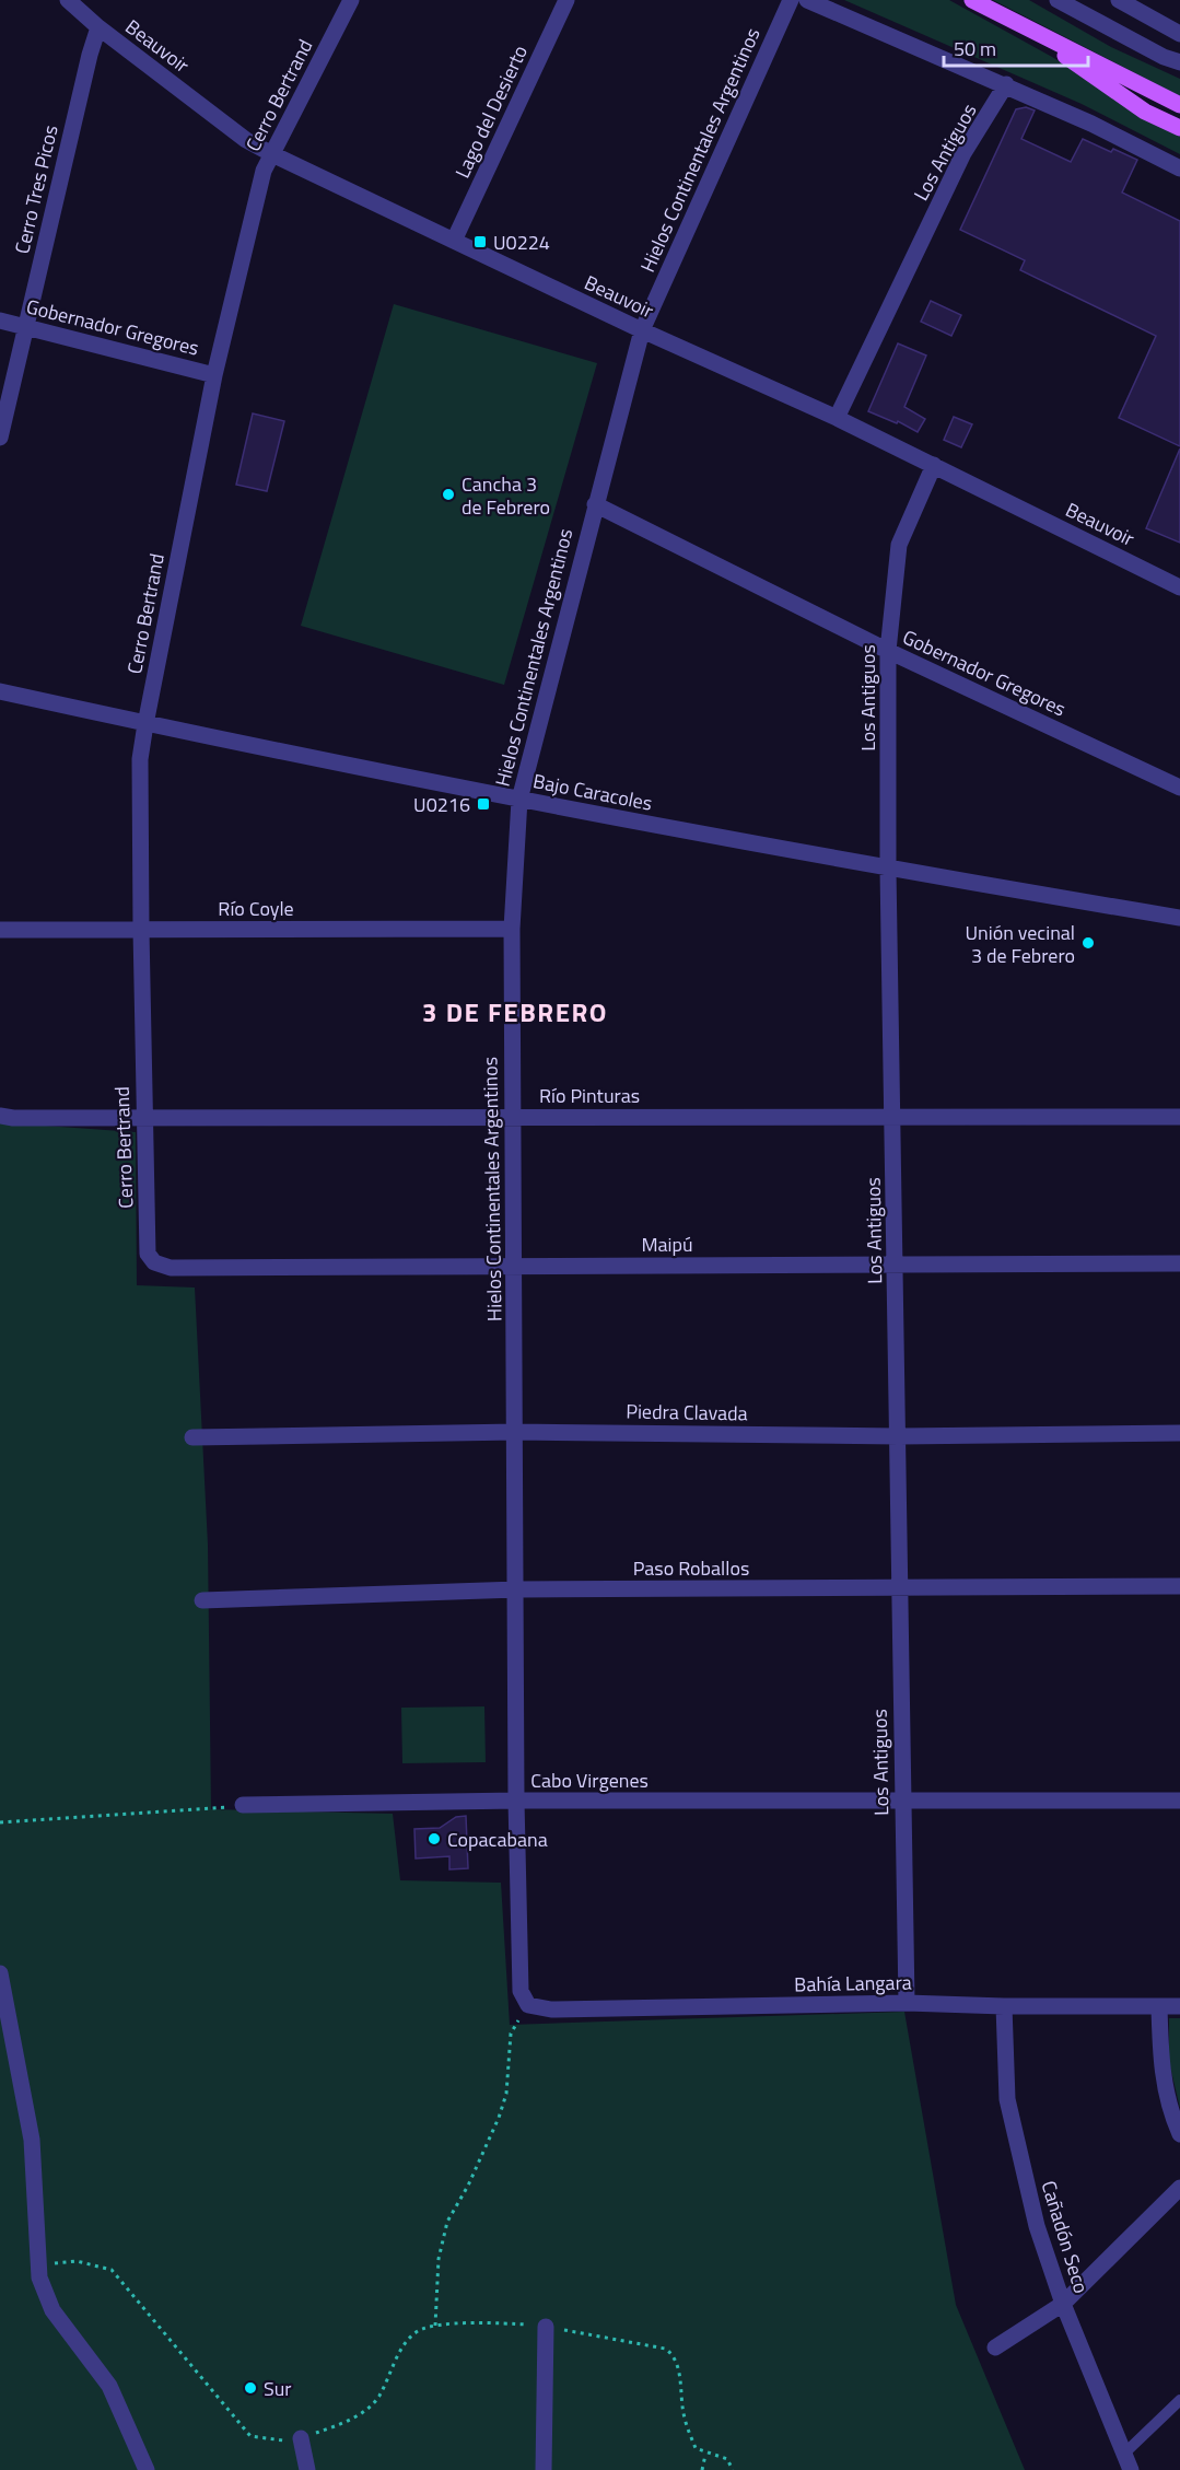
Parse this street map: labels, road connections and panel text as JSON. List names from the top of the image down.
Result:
{
  "streets": {
    "street": [
      "Beauvoir",
      "Cerro Bertrand",
      "Lago del Desierto",
      "Hielos Continentales Argentinos",
      "Los Antiguos",
      "Cerro Tres Picos",
      "Gobernador Gregores",
      "Bajo Caracoles",
      "Río Coyle",
      "Río Pinturas",
      "Maipú",
      "Piedra Clavada",
      "Paso Roballos",
      "Cabo Virgenes",
      "Bahía Langara",
      "Cañadón Seco"
    ]
  },
  "crossings": [
    ["Beauvoir", "Cerro Bertrand"],
    ["Beauvoir", "Lago del Desierto"],
    ["Beauvoir", "Hielos Continentales Argentinos"],
    ["Beauvoir", "Los Antiguos"],
    ["Beauvoir", "Cerro Tres Picos"],
    ["Cerro Bertrand", "Gobernador Gregores"],
    ["Cerro Bertrand", "Bajo Caracoles"],
    ["Cerro Bertrand", "Río Coyle"],
    ["Cerro Bertrand", "Río Pinturas"],
    ["Cerro Bertrand", "Maipú"],
    ["Hielos Continentales Argentinos", "Gobernador Gregores"],
    ["Hielos Continentales Argentinos", "Bajo Caracoles"],
    ["Hielos Continentales Argentinos", "Río Coyle"],
    ["Hielos Continentales Argentinos", "Río Pinturas"],
    ["Hielos Continentales Argentinos", "Maipú"],
    ["Hielos Continentales Argentinos", "Piedra Clavada"],
    ["Hielos Continentales Argentinos", "Paso Roballos"],
    ["Hielos Continentales Argentinos", "Cabo Virgenes"],
    ["Hielos Continentales Argentinos", "Bahía Langara"],
    ["Los Antiguos", "Gobernador Gregores"],
    ["Los Antiguos", "Bajo Caracoles"],
    ["Los Antiguos", "Río Pinturas"],
    ["Los Antiguos", "Maipú"],
    ["Los Antiguos", "Piedra Clavada"],
    ["Los Antiguos", "Paso Roballos"],
    ["Los Antiguos", "Cabo Virgenes"],
    ["Los Antiguos", "Bahía Langara"],
    ["Cerro Tres Picos", "Gobernador Gregores"],
    ["Bahía Langara", "Cañadón Seco"]
  ],
  "districts": ["3 DE FEBRERO"],
  "places": {
    "transit": ["U0224", "U0216"],
    "other": [
      "Cancha 3 de Febrero",
      "Unión vecinal 3 de Febrero",
      "Copacabana",
      "Sur"
    ]
  },
  "scale_bar": "50 m"
}
